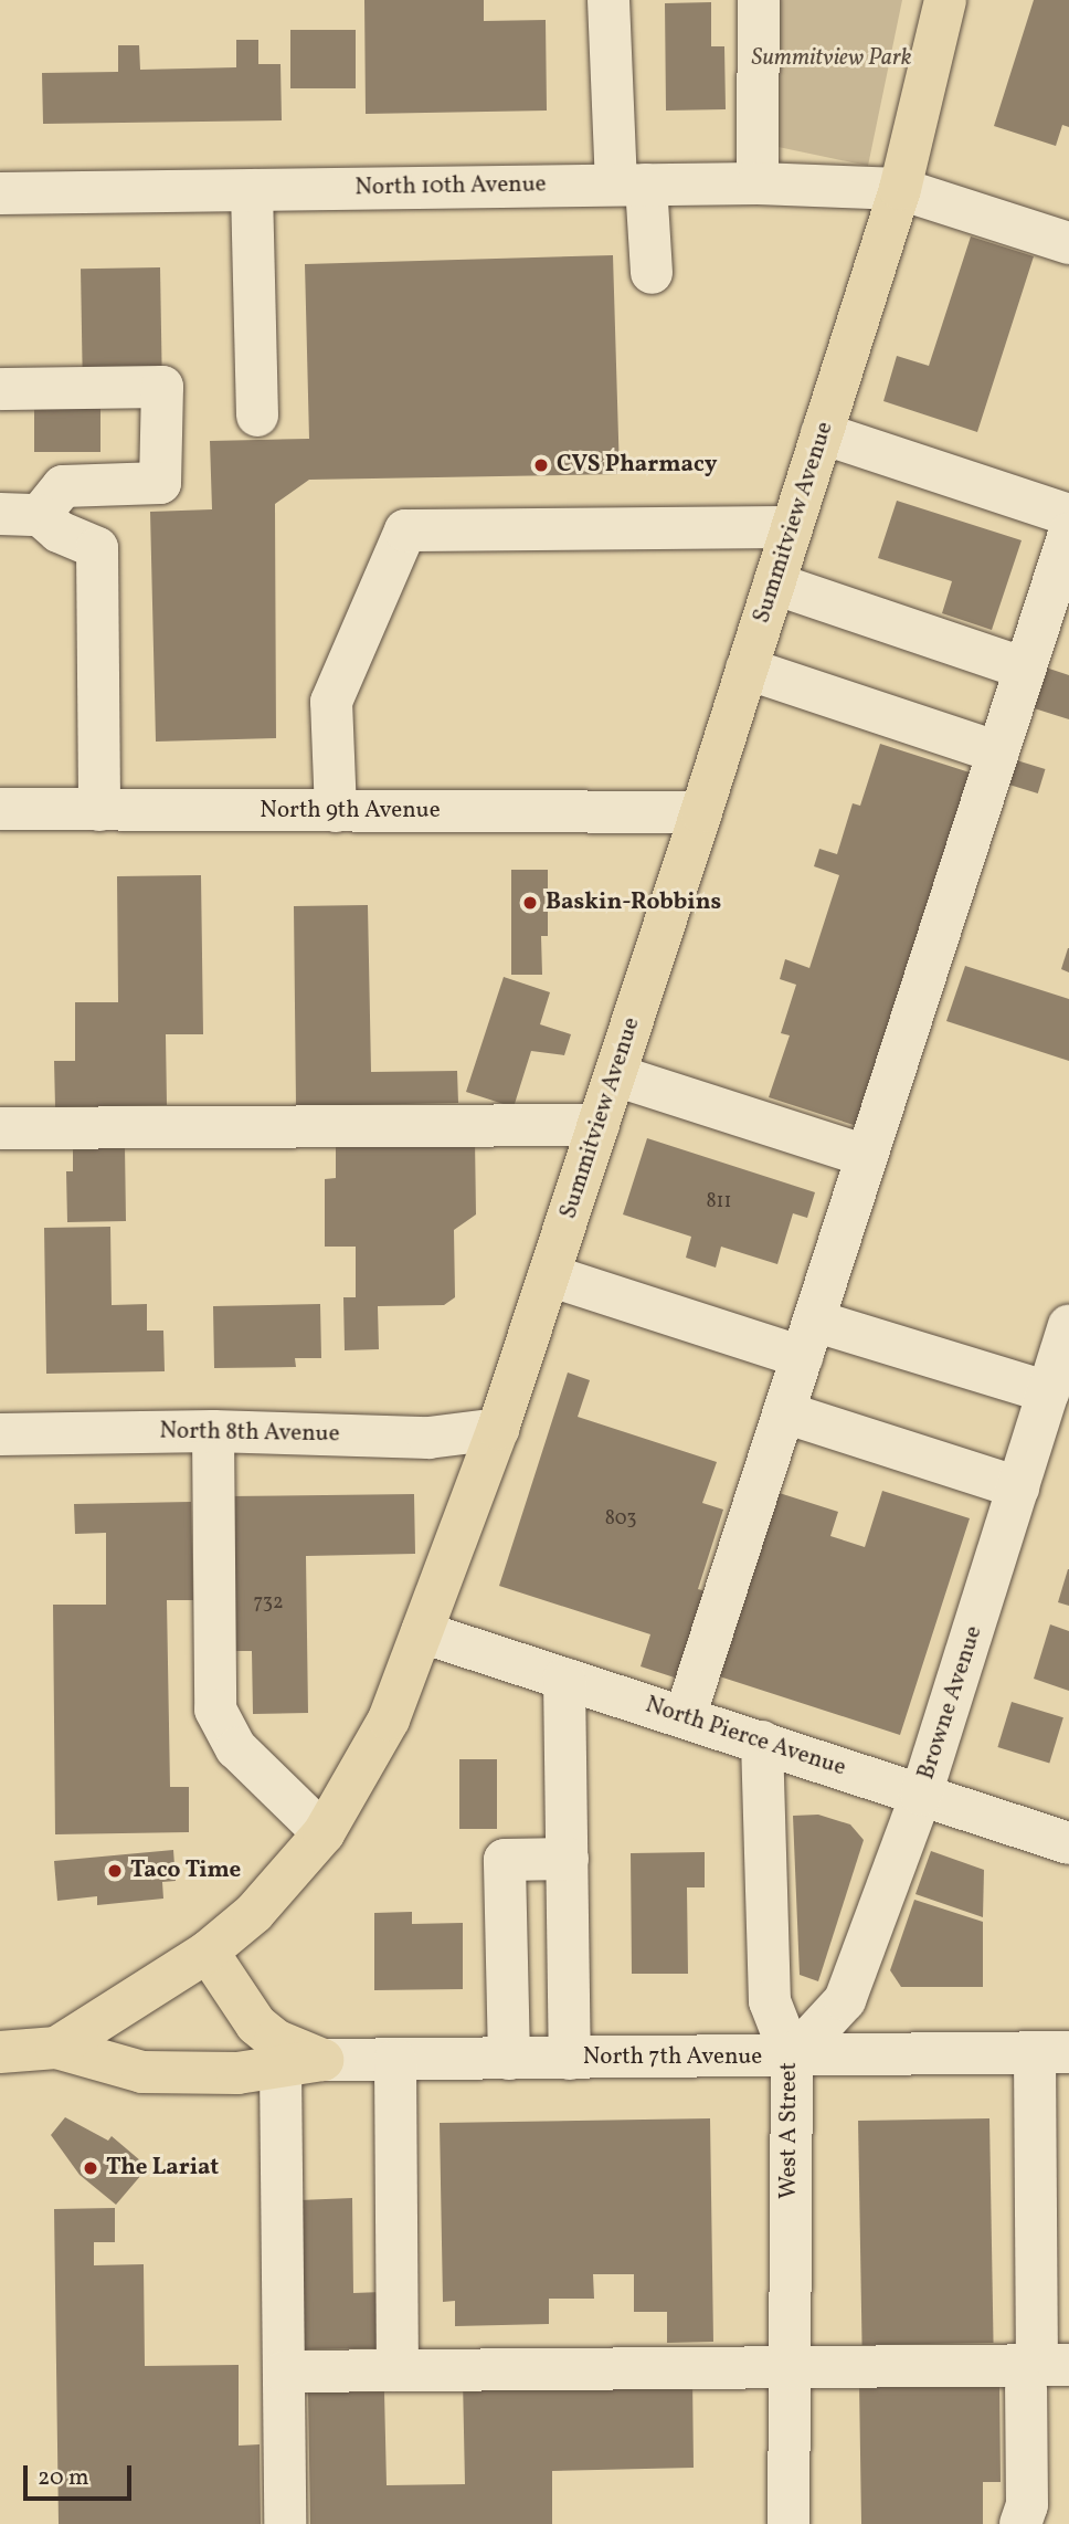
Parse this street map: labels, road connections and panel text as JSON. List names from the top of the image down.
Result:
{
  "streets": {
    "main road": ["Summitview Avenue"],
    "street": [
      "North 10th Avenue",
      "North 9th Avenue",
      "North 8th Avenue",
      "Browne Avenue",
      "North Pierce Avenue",
      "North 7th Avenue",
      "West A Street"
    ]
  },
  "crossings": [
    ["North 10th Avenue", "Summitview Avenue"],
    ["Summitview Avenue", "North 9th Avenue"],
    ["Summitview Avenue", "North 8th Avenue"],
    ["Summitview Avenue", "North Pierce Avenue"],
    ["Browne Avenue", "North Pierce Avenue"],
    ["Browne Avenue", "North 7th Avenue"],
    ["Browne Avenue", "West A Street"],
    ["North Pierce Avenue", "West A Street"],
    ["North 7th Avenue", "West A Street"]
  ],
  "parks": ["Summitview Park"],
  "places": [
    "CVS Pharmacy",
    "Baskin-Robbins",
    "Taco Time",
    "The Lariat"
  ],
  "house_numbers": ["811", "803", "732"],
  "scale_bar": "20 m"
}
